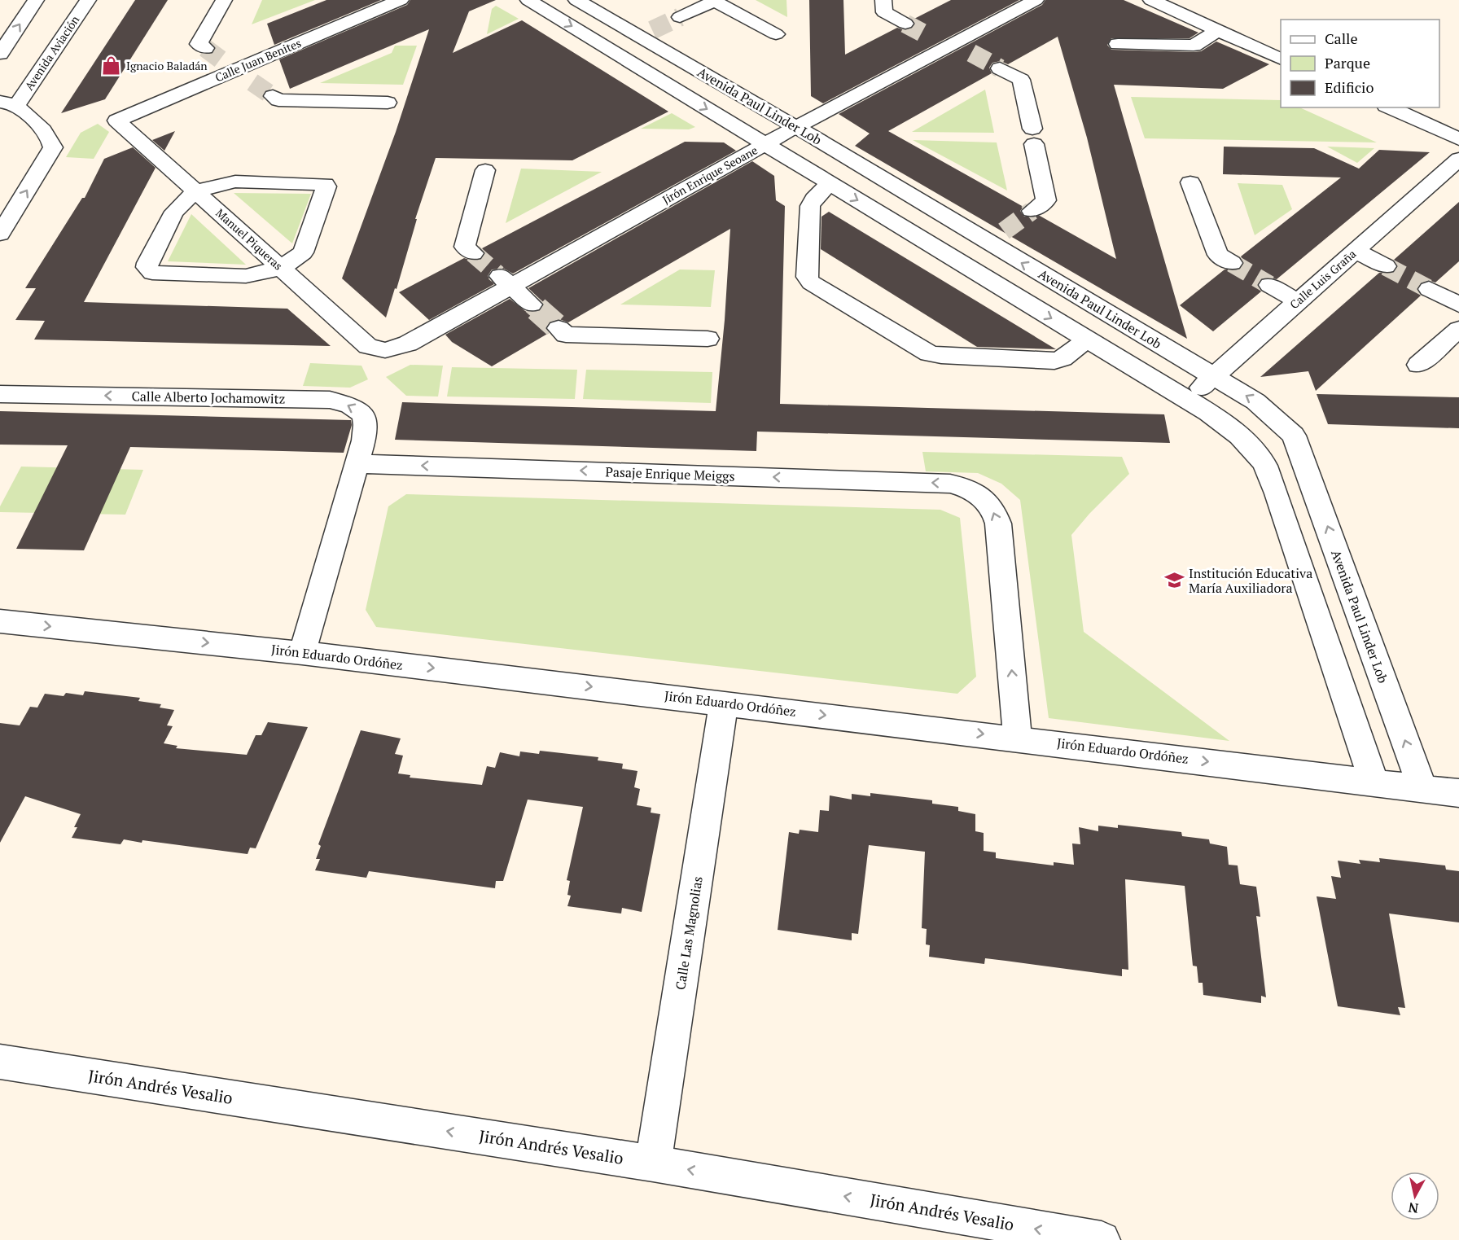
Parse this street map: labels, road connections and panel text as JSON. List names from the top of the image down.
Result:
{
  "streets": {
    "street": [
      "Avenida Aviación",
      "Calle Juan Benites",
      "Avenida Paul Linder Lob",
      "Jirón Enrique Seoane",
      "Manuel Piqueras",
      "Calle Luis Graña",
      "Calle Alberto Jochamowitz",
      "Pasaje Enrique Meiggs",
      "Jirón Eduardo Ordóñez",
      "Calle Las Magnolias",
      "Jirón Andrés Vesalio"
    ]
  },
  "crossings": [
    ["Calle Juan Benites", "Manuel Piqueras"],
    ["Avenida Paul Linder Lob", "Jirón Enrique Seoane"],
    ["Avenida Paul Linder Lob", "Calle Luis Graña"],
    ["Avenida Paul Linder Lob", "Jirón Eduardo Ordóñez"],
    ["Jirón Enrique Seoane", "Manuel Piqueras"],
    ["Calle Alberto Jochamowitz", "Pasaje Enrique Meiggs"],
    ["Pasaje Enrique Meiggs", "Jirón Eduardo Ordóñez"],
    ["Jirón Eduardo Ordóñez", "Calle Las Magnolias"],
    ["Calle Las Magnolias", "Jirón Andrés Vesalio"]
  ],
  "one_way": ["Calle Alberto Jochamowitz", "Jirón Eduardo Ordóñez", "Jirón Andrés Vesalio"],
  "places": {
    "shop": ["Ignacio Baladán"],
    "school or university": ["Institución Educativa María Auxiliadora"]
  },
  "legend": ["Calle", "Parque", "Edificio"],
  "north": "bottom"
}
